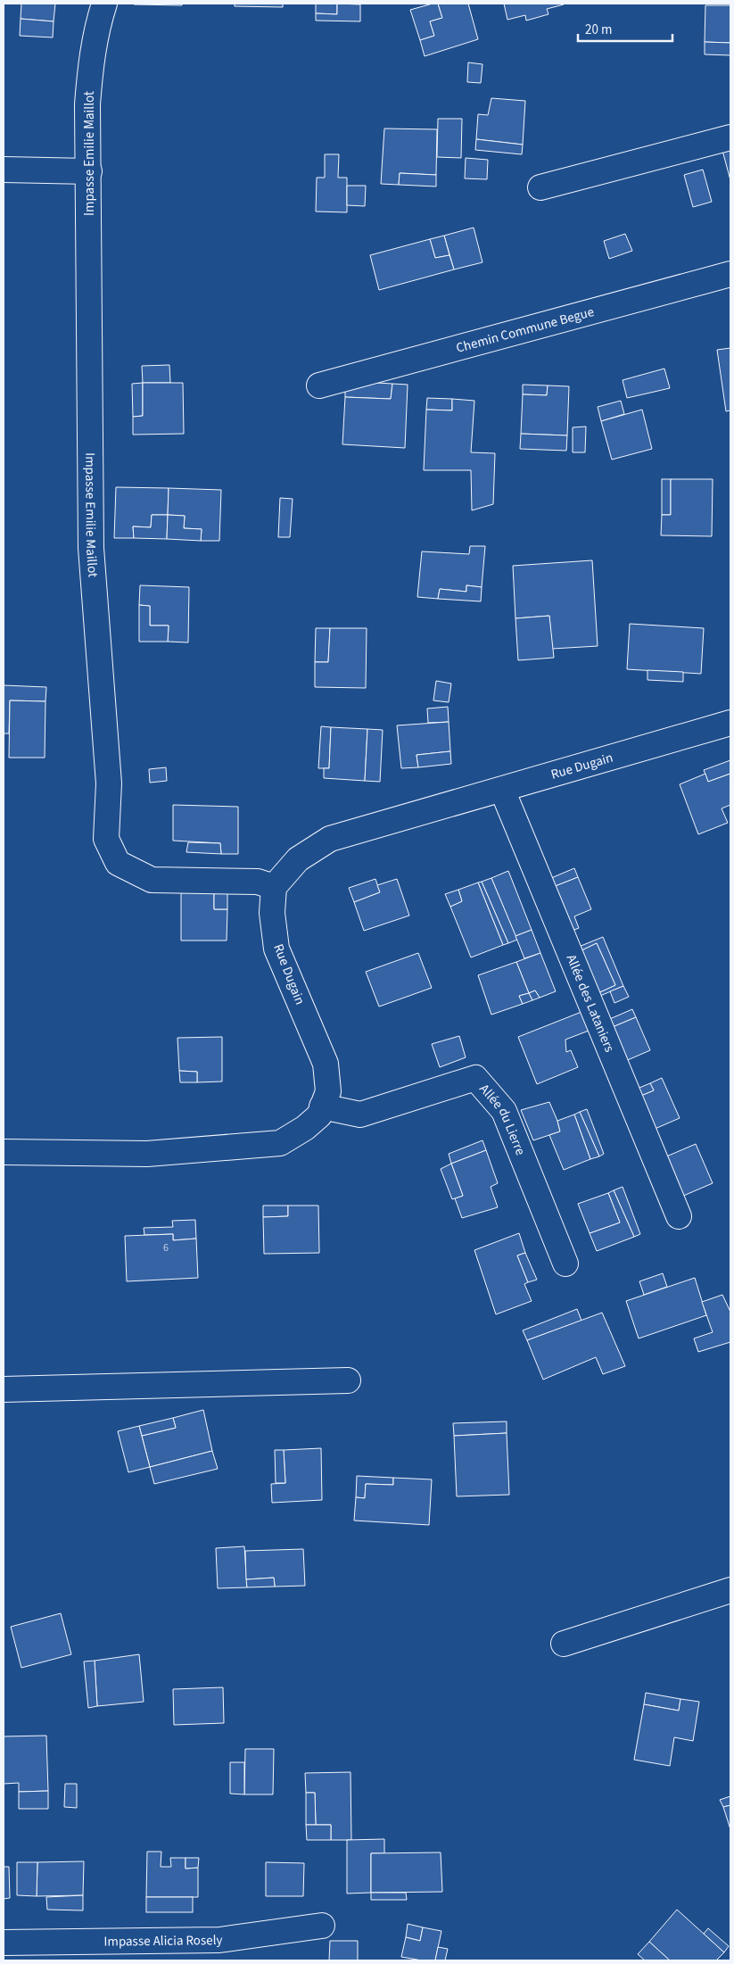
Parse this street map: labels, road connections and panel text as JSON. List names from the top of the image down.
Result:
{
  "streets": {
    "street": [
      "Impasse Emilie Maillot",
      "Chemin Commune Begue",
      "Rue Dugain",
      "Allée des Lataniers",
      "Allée du Lierre",
      "Impasse Alicia Rosely"
    ]
  },
  "crossings": [
    ["Impasse Emilie Maillot", "Rue Dugain"],
    ["Rue Dugain", "Allée des Lataniers"],
    ["Rue Dugain", "Allée du Lierre"]
  ],
  "house_numbers": ["6"],
  "scale_bar": "20 m"
}
